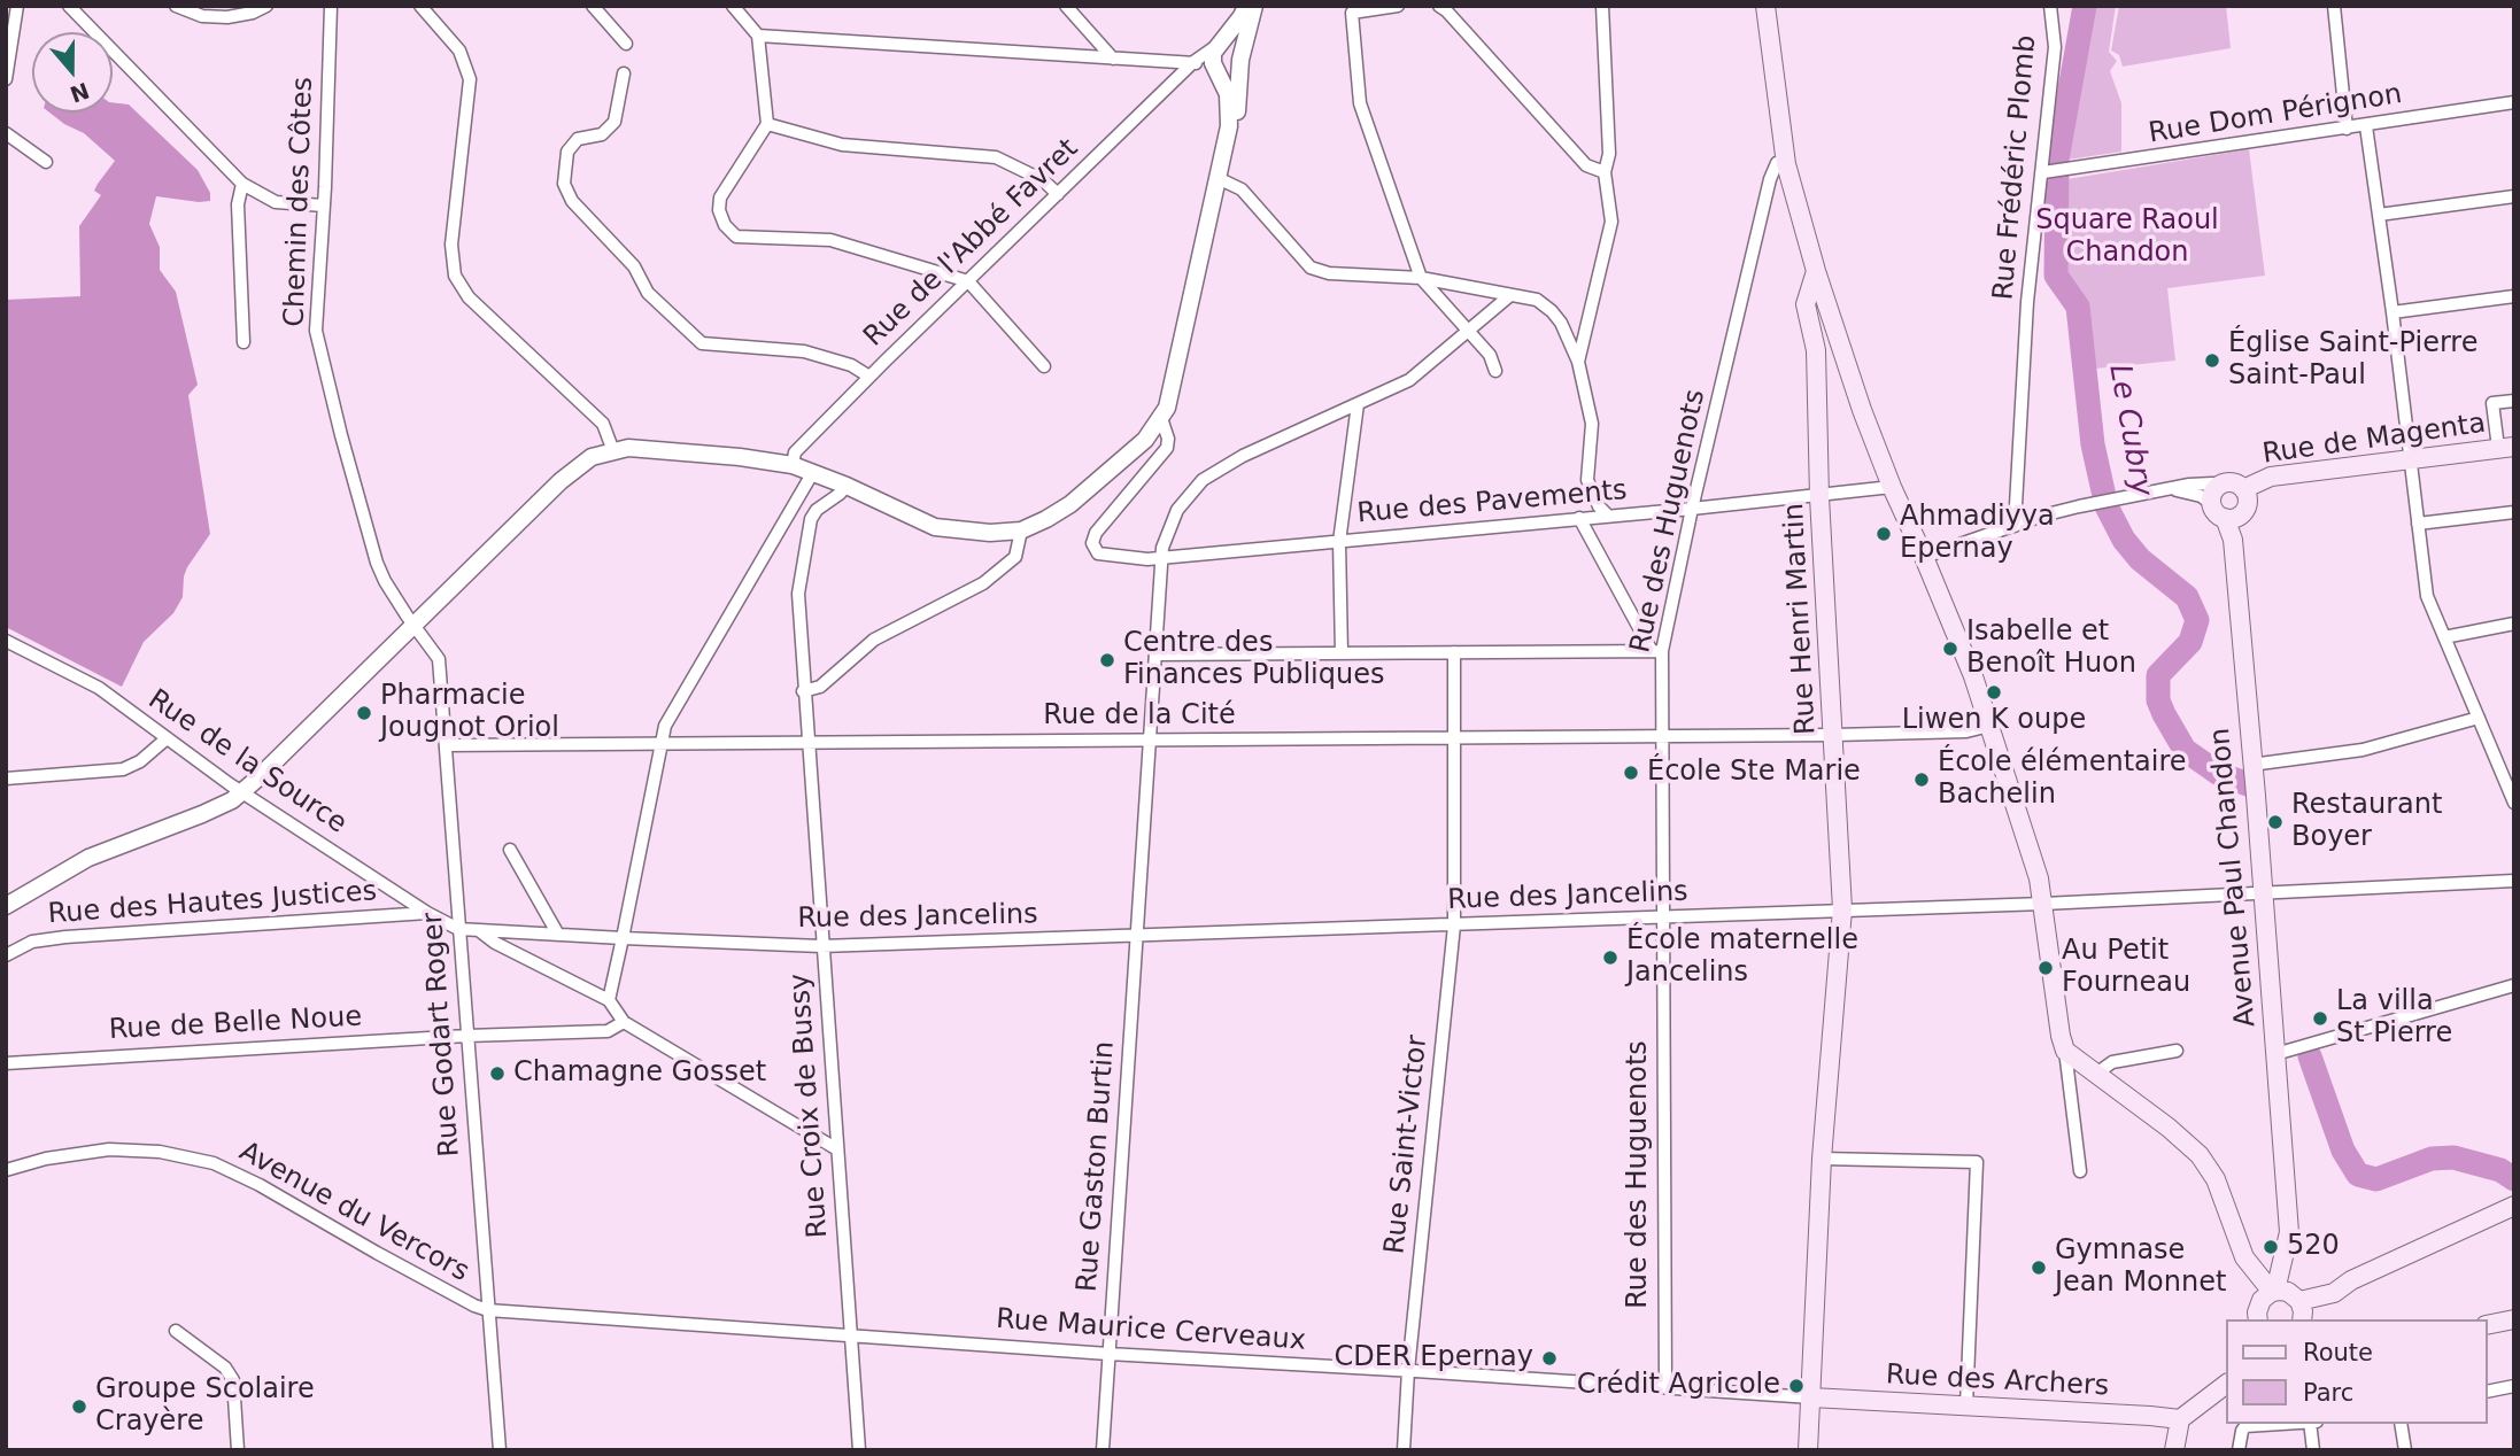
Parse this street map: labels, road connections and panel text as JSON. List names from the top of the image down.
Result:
{
  "streets": {
    "main road": [
      "Rue de Magenta",
      "Rue Henri Martin",
      "Avenue Paul Chandon",
      "Rue des Archers"
    ],
    "street": [
      "Rue Dom Pérignon",
      "Rue Frédéric Plomb",
      "Chemin des Côtes",
      "Rue de l'Abbé Favret",
      "Rue des Pavements",
      "Rue des Huguenots",
      "Rue de la Cité",
      "Rue de la Source",
      "Rue des Jancelins",
      "Rue des Hautes Justices",
      "Rue de Belle Noue",
      "Rue Godart Roger",
      "Rue Croix de Bussy",
      "Rue Saint-Victor",
      "Rue Gaston Burtin",
      "Avenue du Vercors",
      "Rue Maurice Cerveaux"
    ]
  },
  "crossings": [
    ["Rue Dom Pérignon", "Rue Frédéric Plomb"],
    ["Chemin des Côtes", "Rue Godart Roger"],
    ["Rue de Magenta", "Avenue Paul Chandon"],
    ["Rue des Pavements", "Rue des Huguenots"],
    ["Rue des Pavements", "Rue Henri Martin"],
    ["Rue des Pavements", "Rue Gaston Burtin"],
    ["Rue des Huguenots", "Rue de la Cité"],
    ["Rue des Huguenots", "Rue des Jancelins"],
    ["Rue des Huguenots", "Rue Maurice Cerveaux"],
    ["Rue Henri Martin", "Rue de la Cité"],
    ["Rue Henri Martin", "Rue des Jancelins"],
    ["Rue Henri Martin", "Rue Maurice Cerveaux"],
    ["Rue Henri Martin", "Rue des Archers"],
    ["Rue de la Cité", "Rue Godart Roger"],
    ["Rue de la Cité", "Rue Croix de Bussy"],
    ["Rue de la Cité", "Rue Saint-Victor"],
    ["Rue de la Cité", "Rue Gaston Burtin"],
    ["Rue de la Source", "Rue des Jancelins"],
    ["Rue de la Source", "Rue des Hautes Justices"],
    ["Rue de la Source", "Rue Godart Roger"],
    ["Avenue Paul Chandon", "Rue des Jancelins"],
    ["Rue des Jancelins", "Rue Godart Roger"],
    ["Rue des Jancelins", "Rue Croix de Bussy"],
    ["Rue des Jancelins", "Rue Saint-Victor"],
    ["Rue des Jancelins", "Rue Gaston Burtin"],
    ["Rue de Belle Noue", "Rue Godart Roger"],
    ["Rue Godart Roger", "Avenue du Vercors"],
    ["Rue Godart Roger", "Rue Maurice Cerveaux"],
    ["Rue Croix de Bussy", "Rue Maurice Cerveaux"],
    ["Rue Saint-Victor", "Rue Maurice Cerveaux"],
    ["Rue Gaston Burtin", "Rue Maurice Cerveaux"],
    ["Avenue du Vercors", "Rue Maurice Cerveaux"],
    ["Rue Maurice Cerveaux", "Rue des Archers"]
  ],
  "water": ["Le Cubry"],
  "parks": ["Square Raoul Chandon"],
  "places": [
    "Église Saint-Pierre Saint-Paul",
    "Ahmadiyya Epernay",
    "Isabelle et Benoît Huon",
    "Centre des Finances Publiques",
    "Liwen K oupe",
    "Pharmacie Jougnot Oriol",
    "École Ste Marie",
    "École élémentaire Bachelin",
    "Restaurant Boyer",
    "École maternelle Jancelins",
    "Au Petit Fourneau",
    "La villa St Pierre",
    "Chamagne Gosset",
    "520",
    "Gymnase Jean Monnet",
    "CDER Epernay",
    "Crédit Agricole",
    "Groupe Scolaire Crayère"
  ],
  "legend": ["Route", "Parc"],
  "north": "bottom"
}
